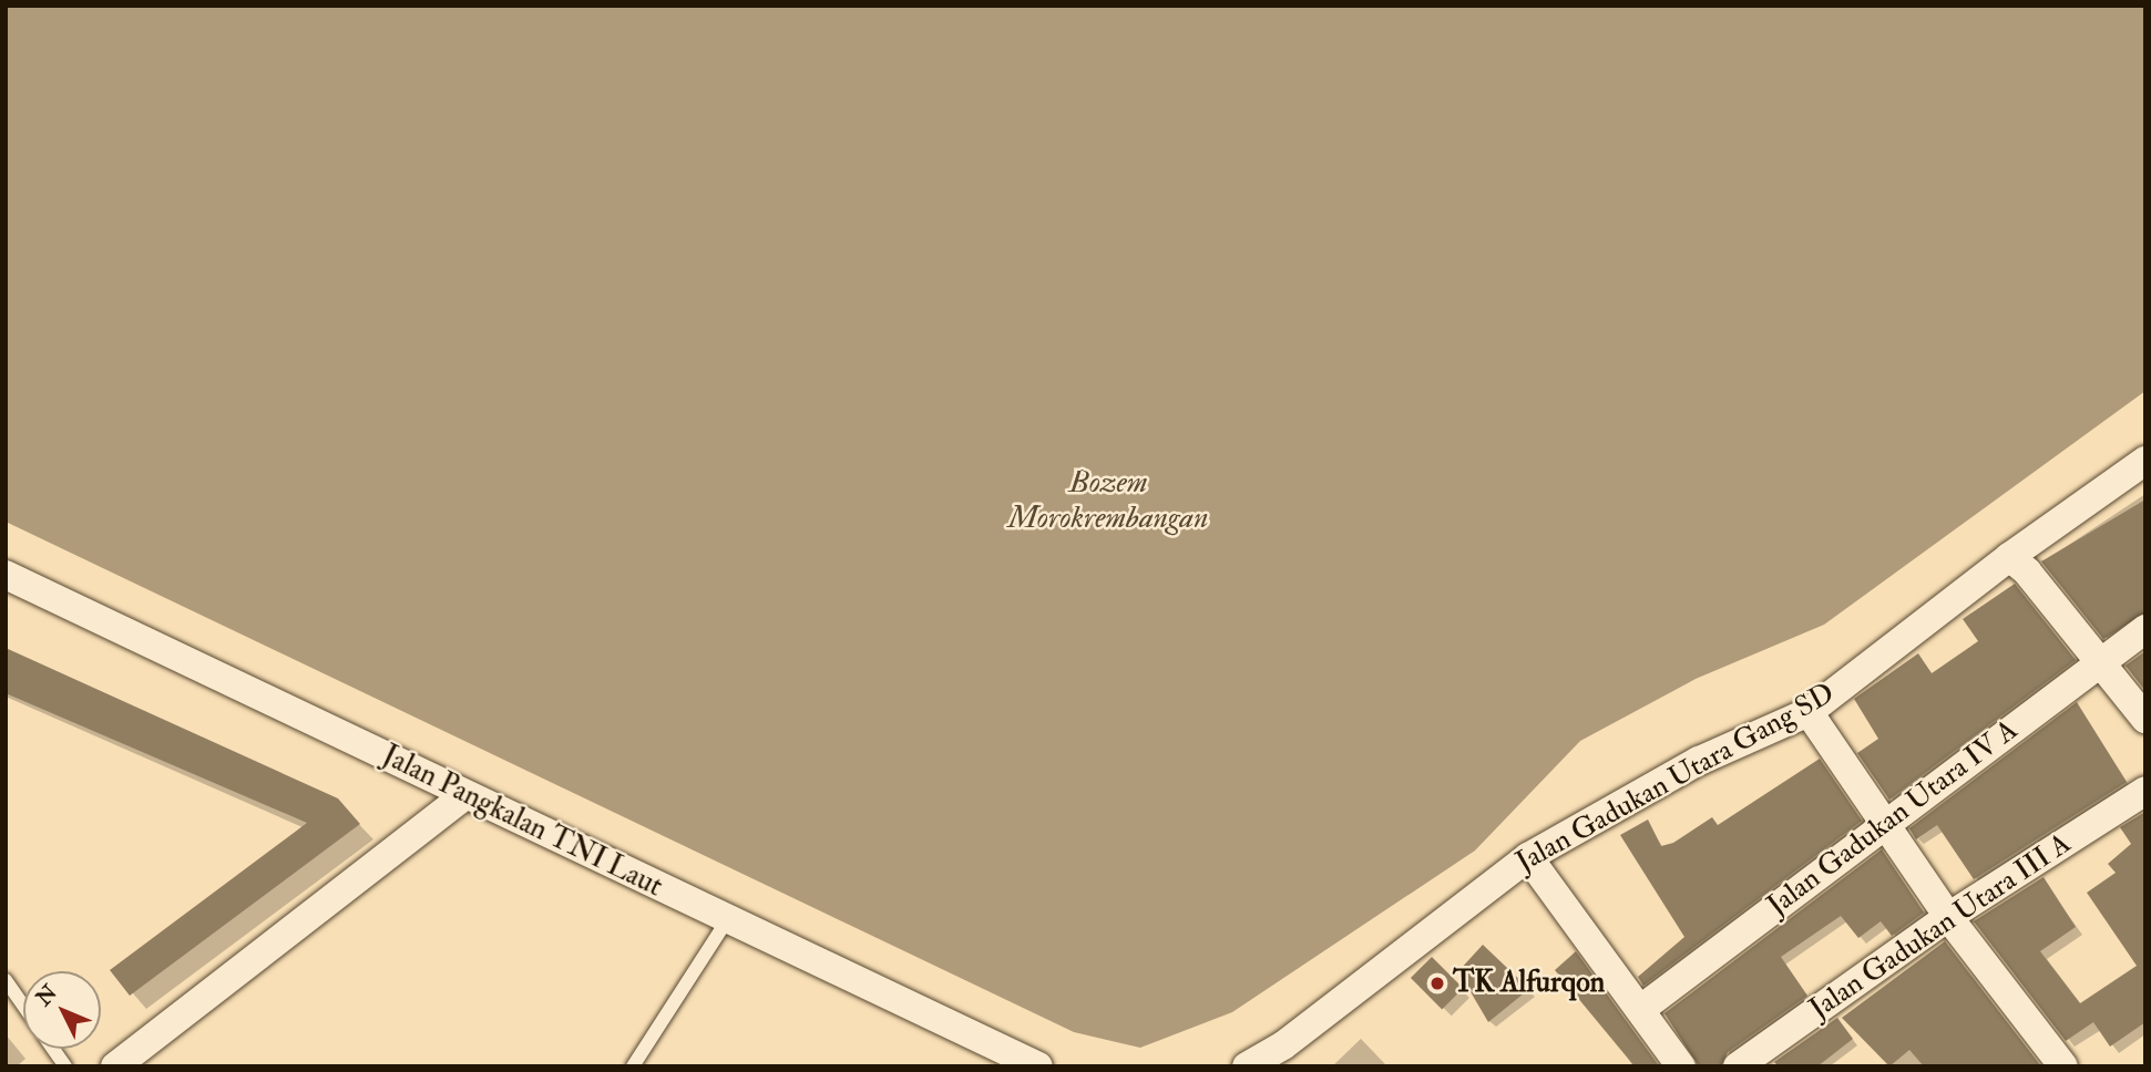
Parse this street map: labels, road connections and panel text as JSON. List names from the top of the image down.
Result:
{
  "streets": {
    "street": [
      "Jalan Gadukan Utara Gang SD",
      "Jalan Gadukan Utara IV A",
      "Jalan Pangkalan TNI Laut",
      "Jalan Gadukan Utara III A"
    ]
  },
  "water": ["Bozem Morokrembangan"],
  "places": ["TK Alfurqon"],
  "north": "top left"
}
